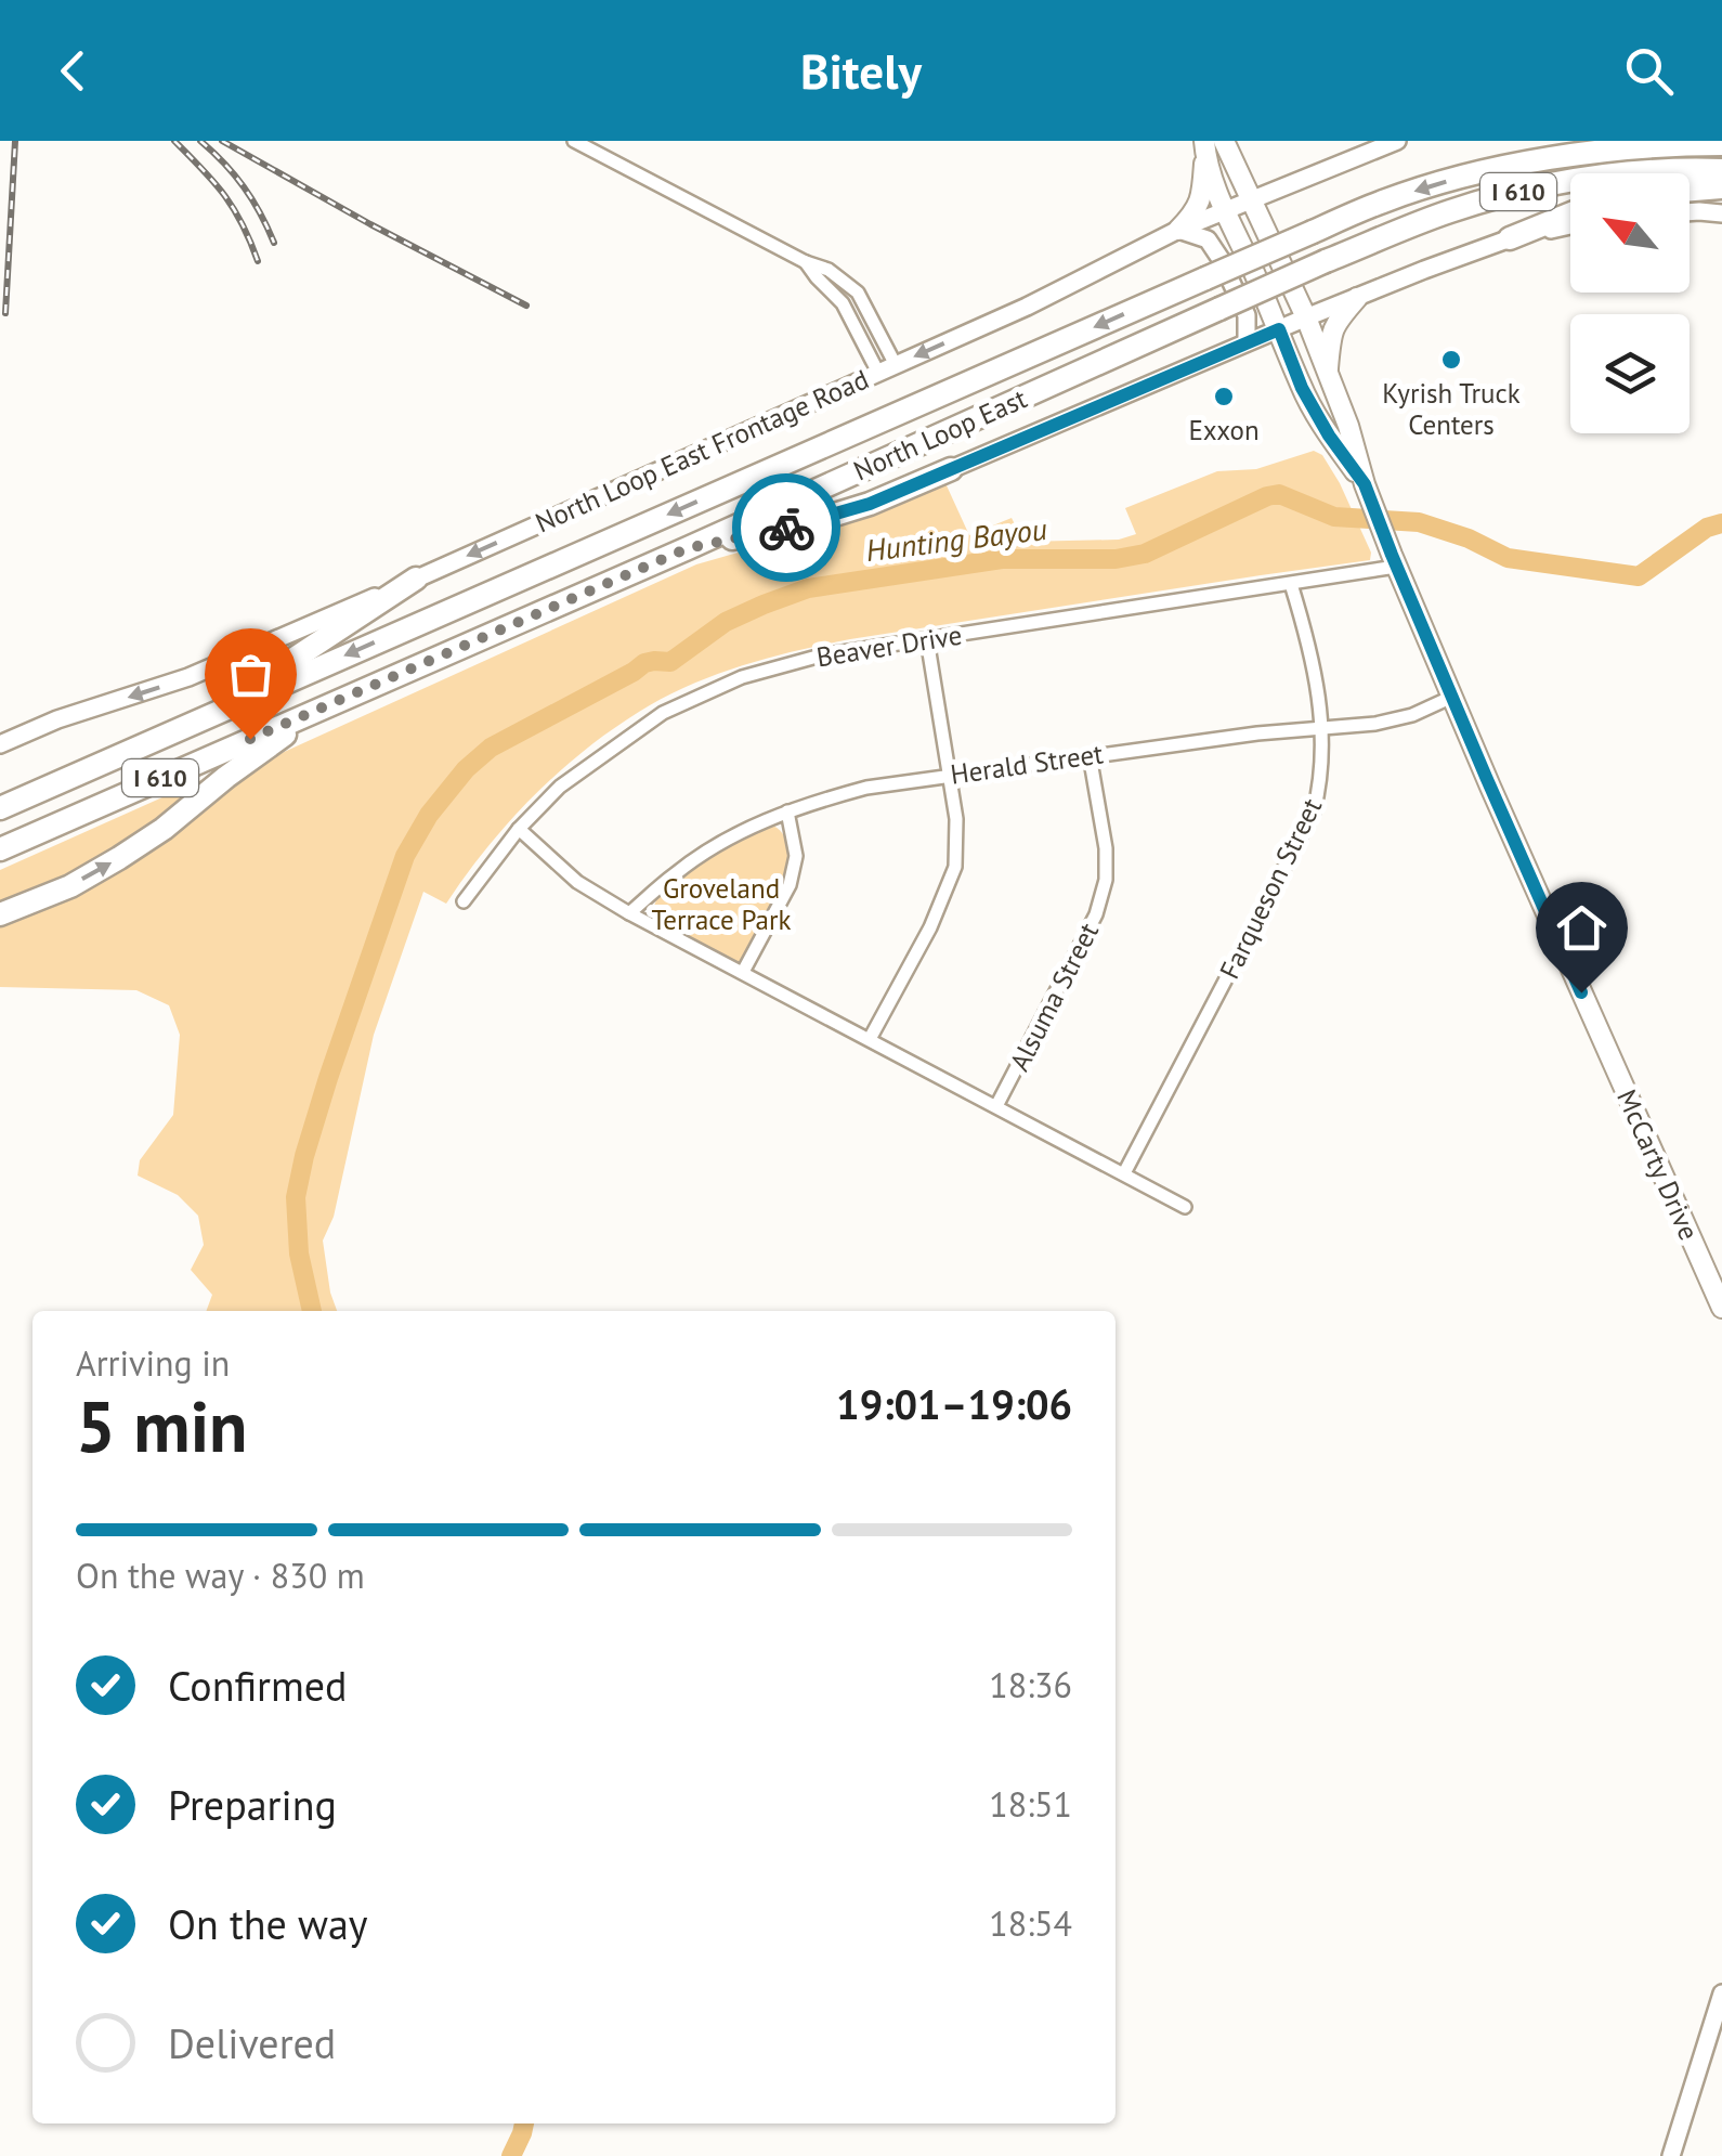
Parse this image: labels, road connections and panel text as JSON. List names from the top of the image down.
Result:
{
  "streets": {
    "highway": ["I 610", "North Loop East"],
    "main road": ["North Loop East Frontage Road", "McCarty Drive"],
    "street": [
      "Beaver Drive",
      "Herald Street",
      "Farqueson Street",
      "Alsuma Street"
    ]
  },
  "crossings": [
    ["North Loop East Frontage Road", "McCarty Drive"],
    ["Beaver Drive", "Farqueson Street"],
    ["Beaver Drive", "McCarty Drive"],
    ["Herald Street", "Farqueson Street"],
    ["Herald Street", "Alsuma Street"],
    ["Herald Street", "McCarty Drive"]
  ],
  "one_way": ["North Loop East Frontage Road"],
  "water": ["Hunting Bayou"],
  "parks": ["Groveland Terrace Park"],
  "places": ["Kyrish Truck Centers", "Exxon"],
  "north": "top left",
  "page": {
    "header": "Bitely",
    "heading": ["5 min", "Arriving in", "19:01–19:06"],
    "bar": "On the way · 830 m",
    "list": [
      ["Confirmed", "18:36"],
      ["Preparing", "18:51"],
      ["On the way", "18:54"],
      "Delivered"
    ]
  }
}
